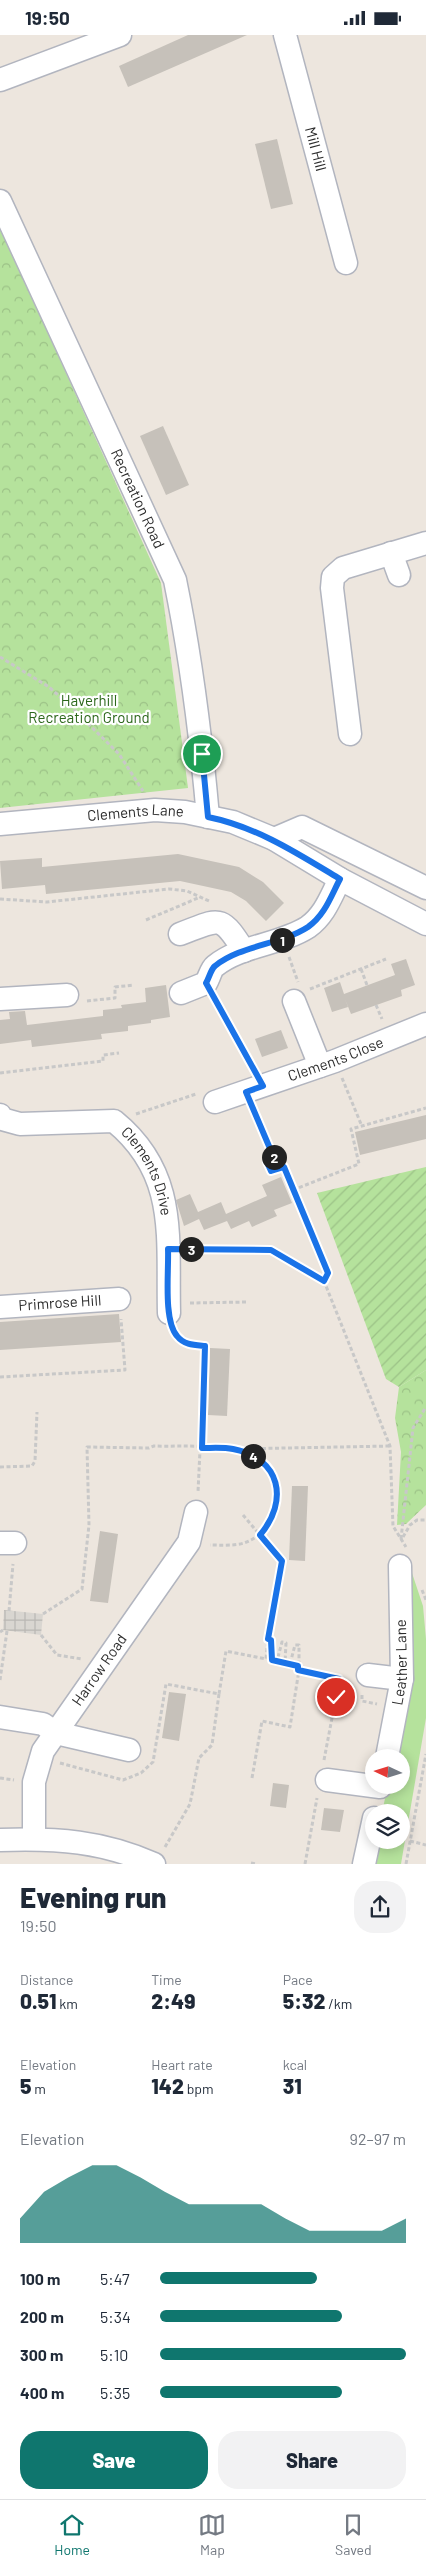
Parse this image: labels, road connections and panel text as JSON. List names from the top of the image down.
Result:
{
  "streets": {
    "street": [
      "Mill Hill",
      "Recreation Road",
      "Clements Lane",
      "Clements Close",
      "Clements Drive",
      "Primrose Hill",
      "Leather Lane",
      "Harrow Road"
    ]
  },
  "crossings": [
    ["Recreation Road", "Clements Lane"]
  ],
  "parks": ["Haverhill Recreation Ground"],
  "north": "left",
  "page": {
    "status": "19:50",
    "pins": [
      "1",
      "2",
      "3",
      "4"
    ],
    "heading": ["Evening run", "19:50"],
    "stats": [
      ["Distance", "0.51 km"],
      ["Time", "2:49"],
      ["Pace", "5:32 /km"],
      ["Elevation", "5 m"],
      ["Heart rate", "142 bpm"],
      ["kcal", "31"]
    ],
    "chart": ["Elevation", "92–97 m"],
    "list": [
      {
        "name": "100 m",
        "note": "5:47"
      },
      {
        "name": "200 m",
        "note": "5:34"
      },
      {
        "name": "300 m",
        "note": "5:10"
      },
      {
        "name": "400 m",
        "note": "5:35"
      }
    ],
    "buttons": ["Save", "Share"],
    "tabs": ["Home", "Map", "Saved"]
  }
}
